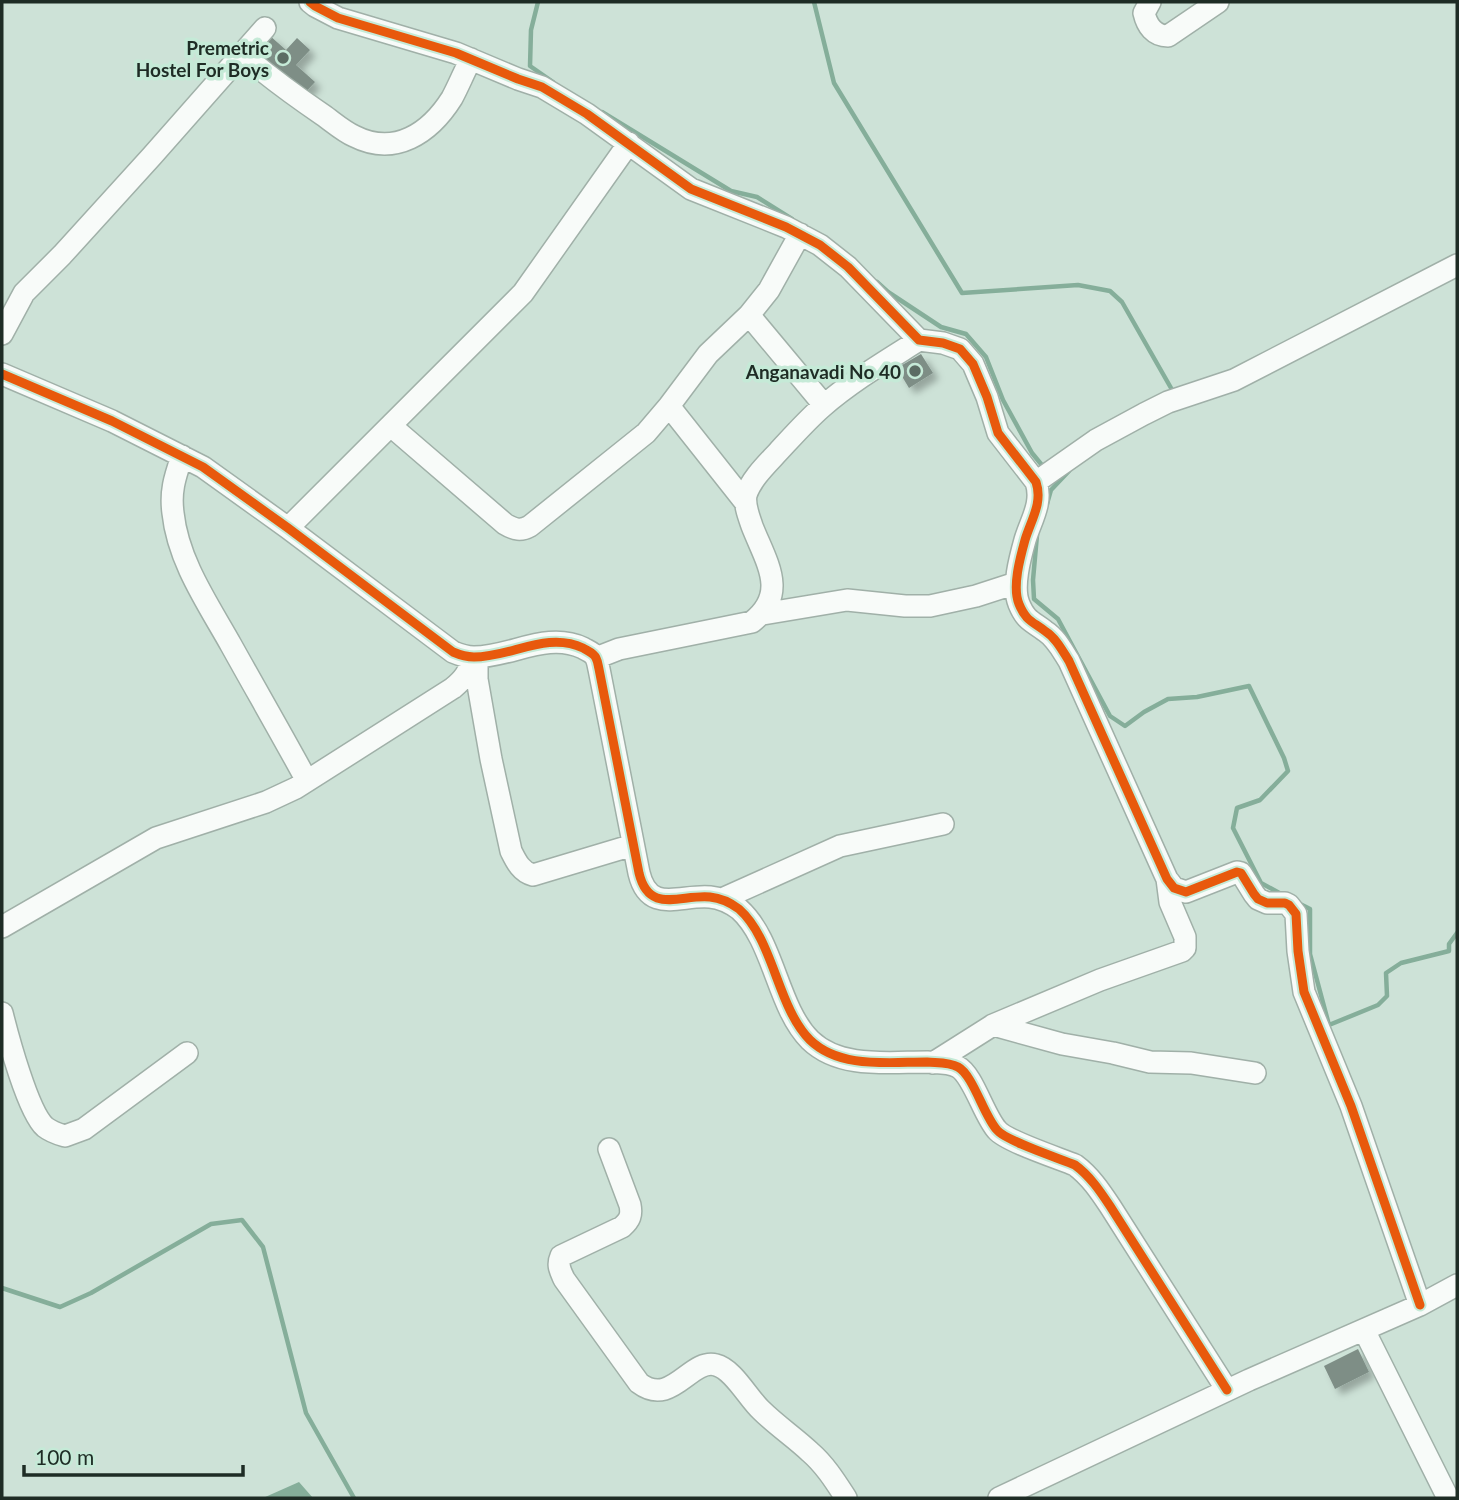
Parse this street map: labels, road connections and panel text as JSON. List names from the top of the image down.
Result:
{
  "places": ["Premetric Hostel For Boys", "Anganavadi No 40"],
  "scale_bar": "100 m"
}
